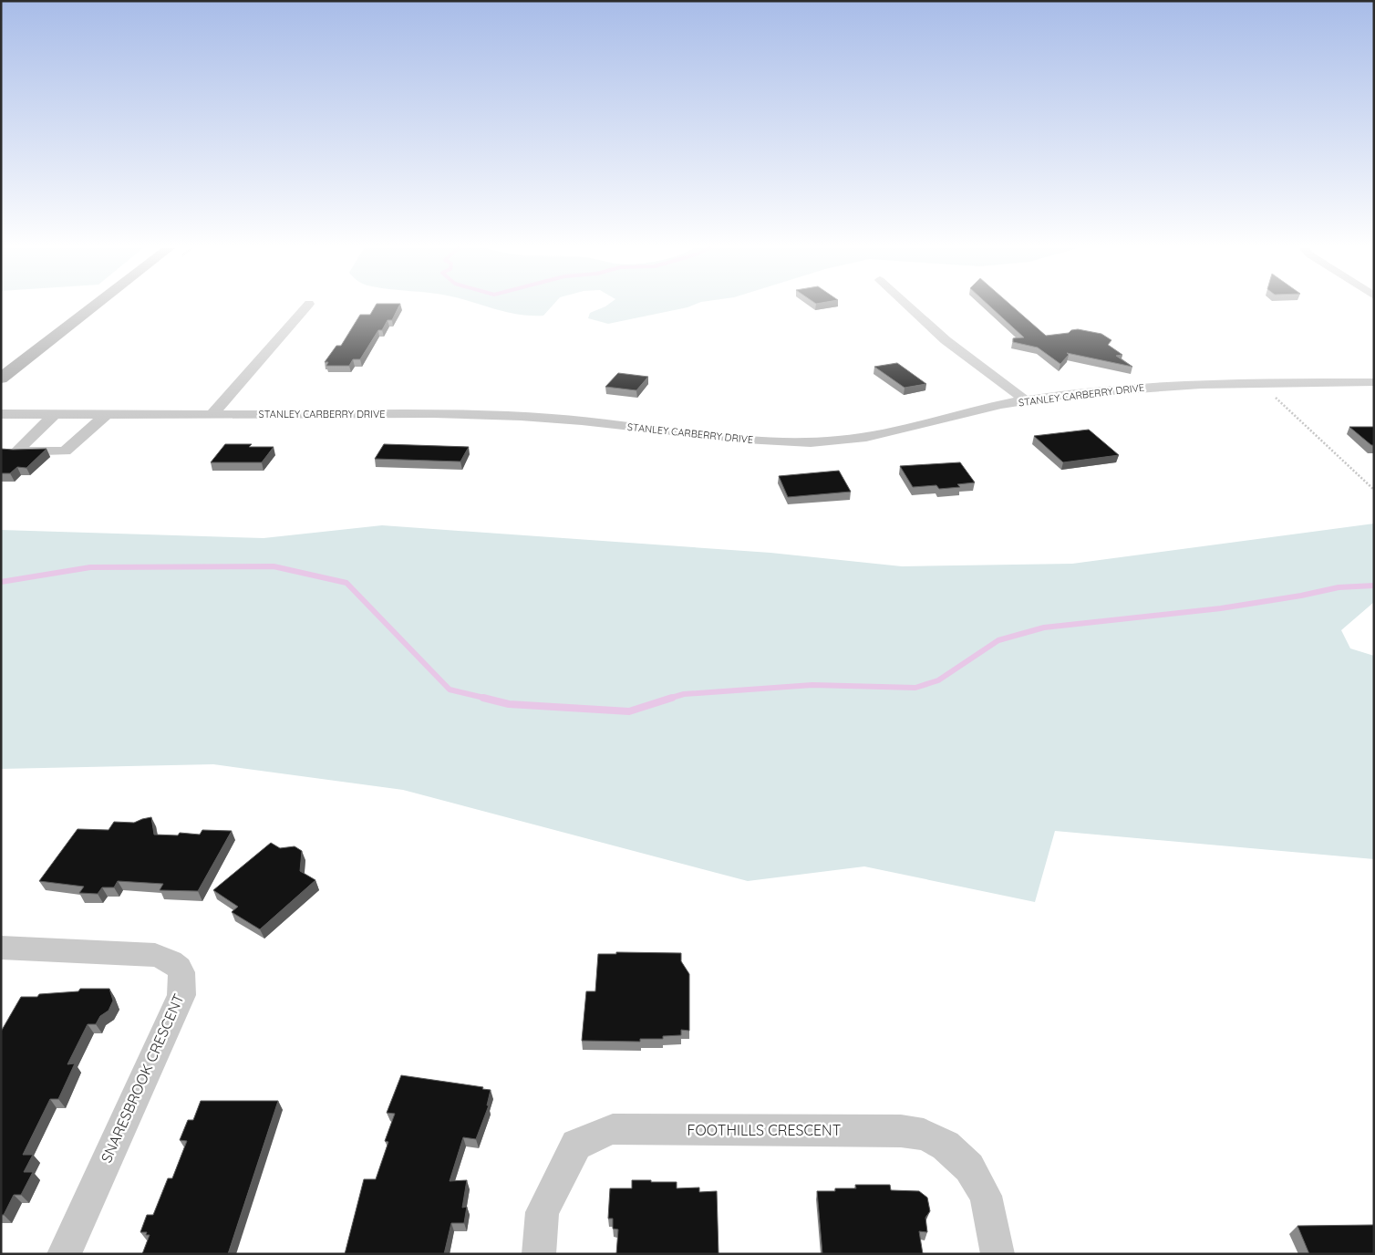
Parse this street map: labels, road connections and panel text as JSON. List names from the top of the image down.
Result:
{
  "streets": {
    "street": ["STANLEY CARBERRY DRIVE", "SNARESBROOK CRESCENT", "FOOTHILLS CRESCENT"]
  }
}
